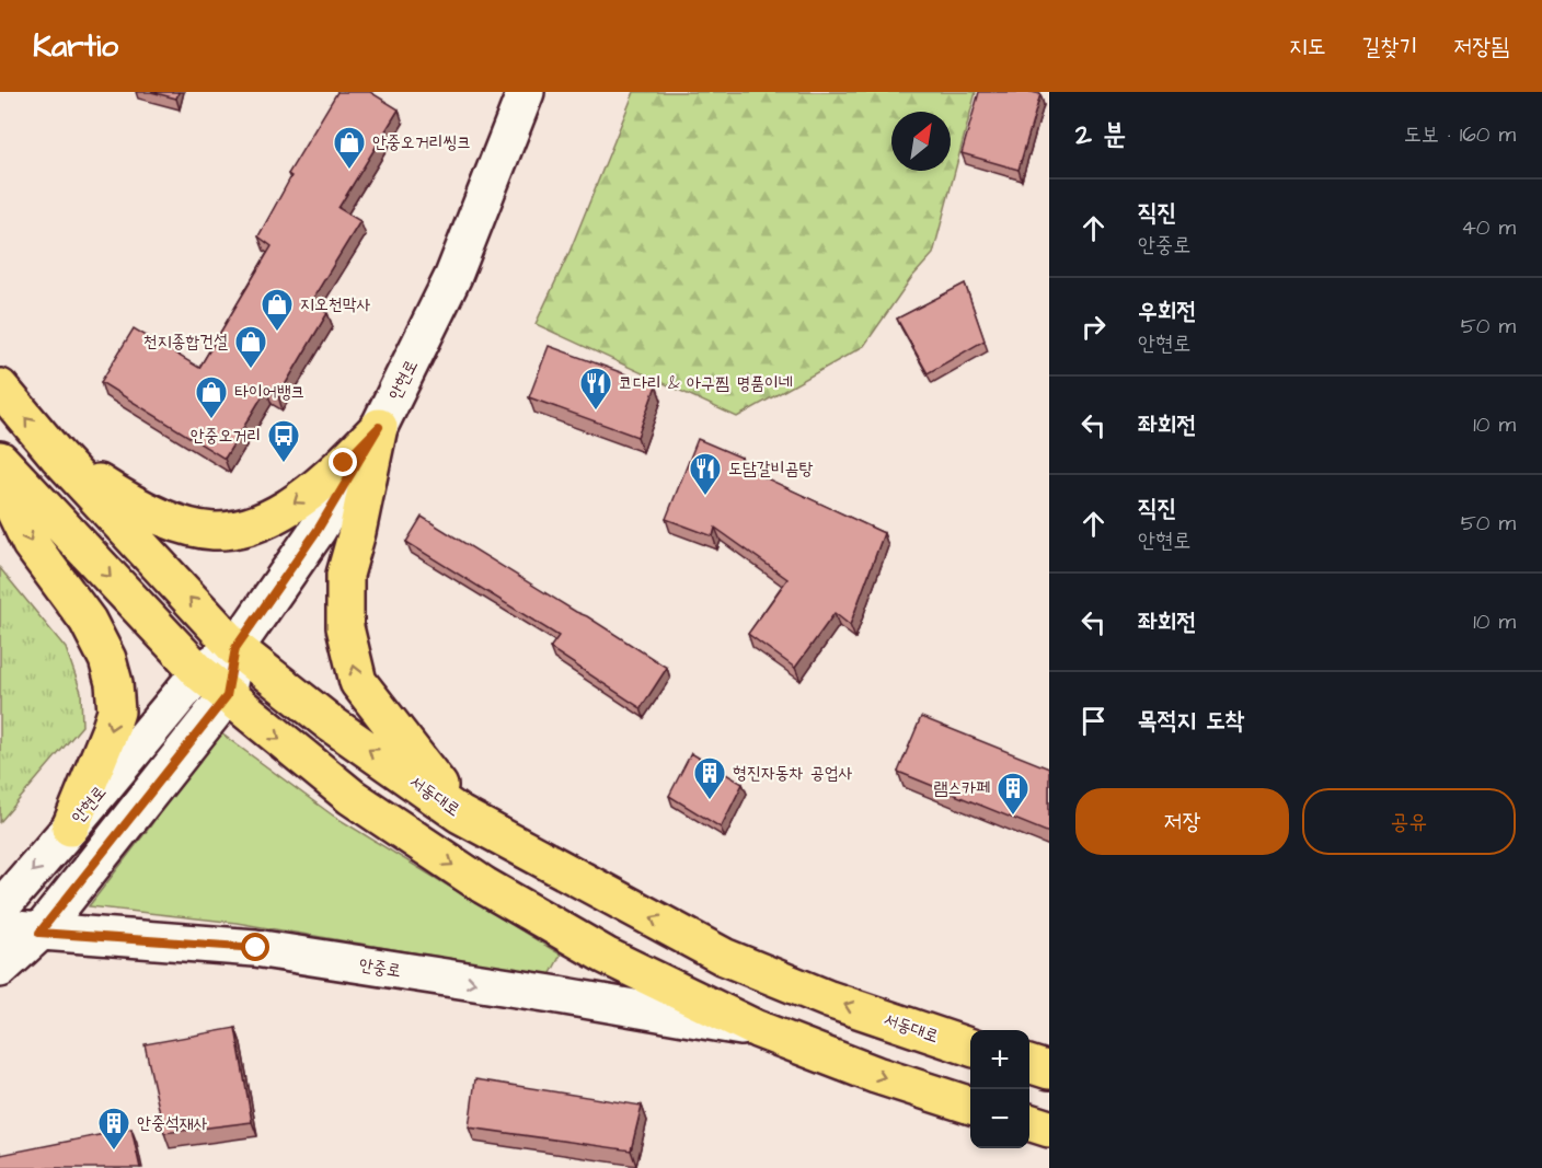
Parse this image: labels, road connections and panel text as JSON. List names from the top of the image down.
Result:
{
  "streets": {
    "main road": ["안현로", "서동대로", "안중로"]
  },
  "crossings": [
    ["안현로", "서동대로"]
  ],
  "places": {
    "shop": [
      "안중오거리씽크",
      "지오천막사",
      "천지종합건설",
      "타이어뱅크"
    ],
    "restaurant": ["코다리 & 아구찜 명품이네", "도담갈비곰탕"],
    "bus stop": ["안중오거리"],
    "building": ["형진자동차 공업사", "램스카페", "안중석재사"]
  },
  "north": "top right",
  "page": {
    "header": "Kartio",
    "nav": ["지도", "길찾기", "저장됨"],
    "heading": ["2 분", "도보 · 160 m"],
    "list": [
      ["직진", "안중로", "40 m"],
      ["우회전", "안현로", "50 m"],
      ["좌회전", "10 m"],
      ["직진", "안현로", "50 m"],
      ["좌회전", "10 m"],
      "목적지 도착"
    ],
    "buttons": ["저장", "공유"],
    "map_buttons": ["+", "−"]
  }
}
